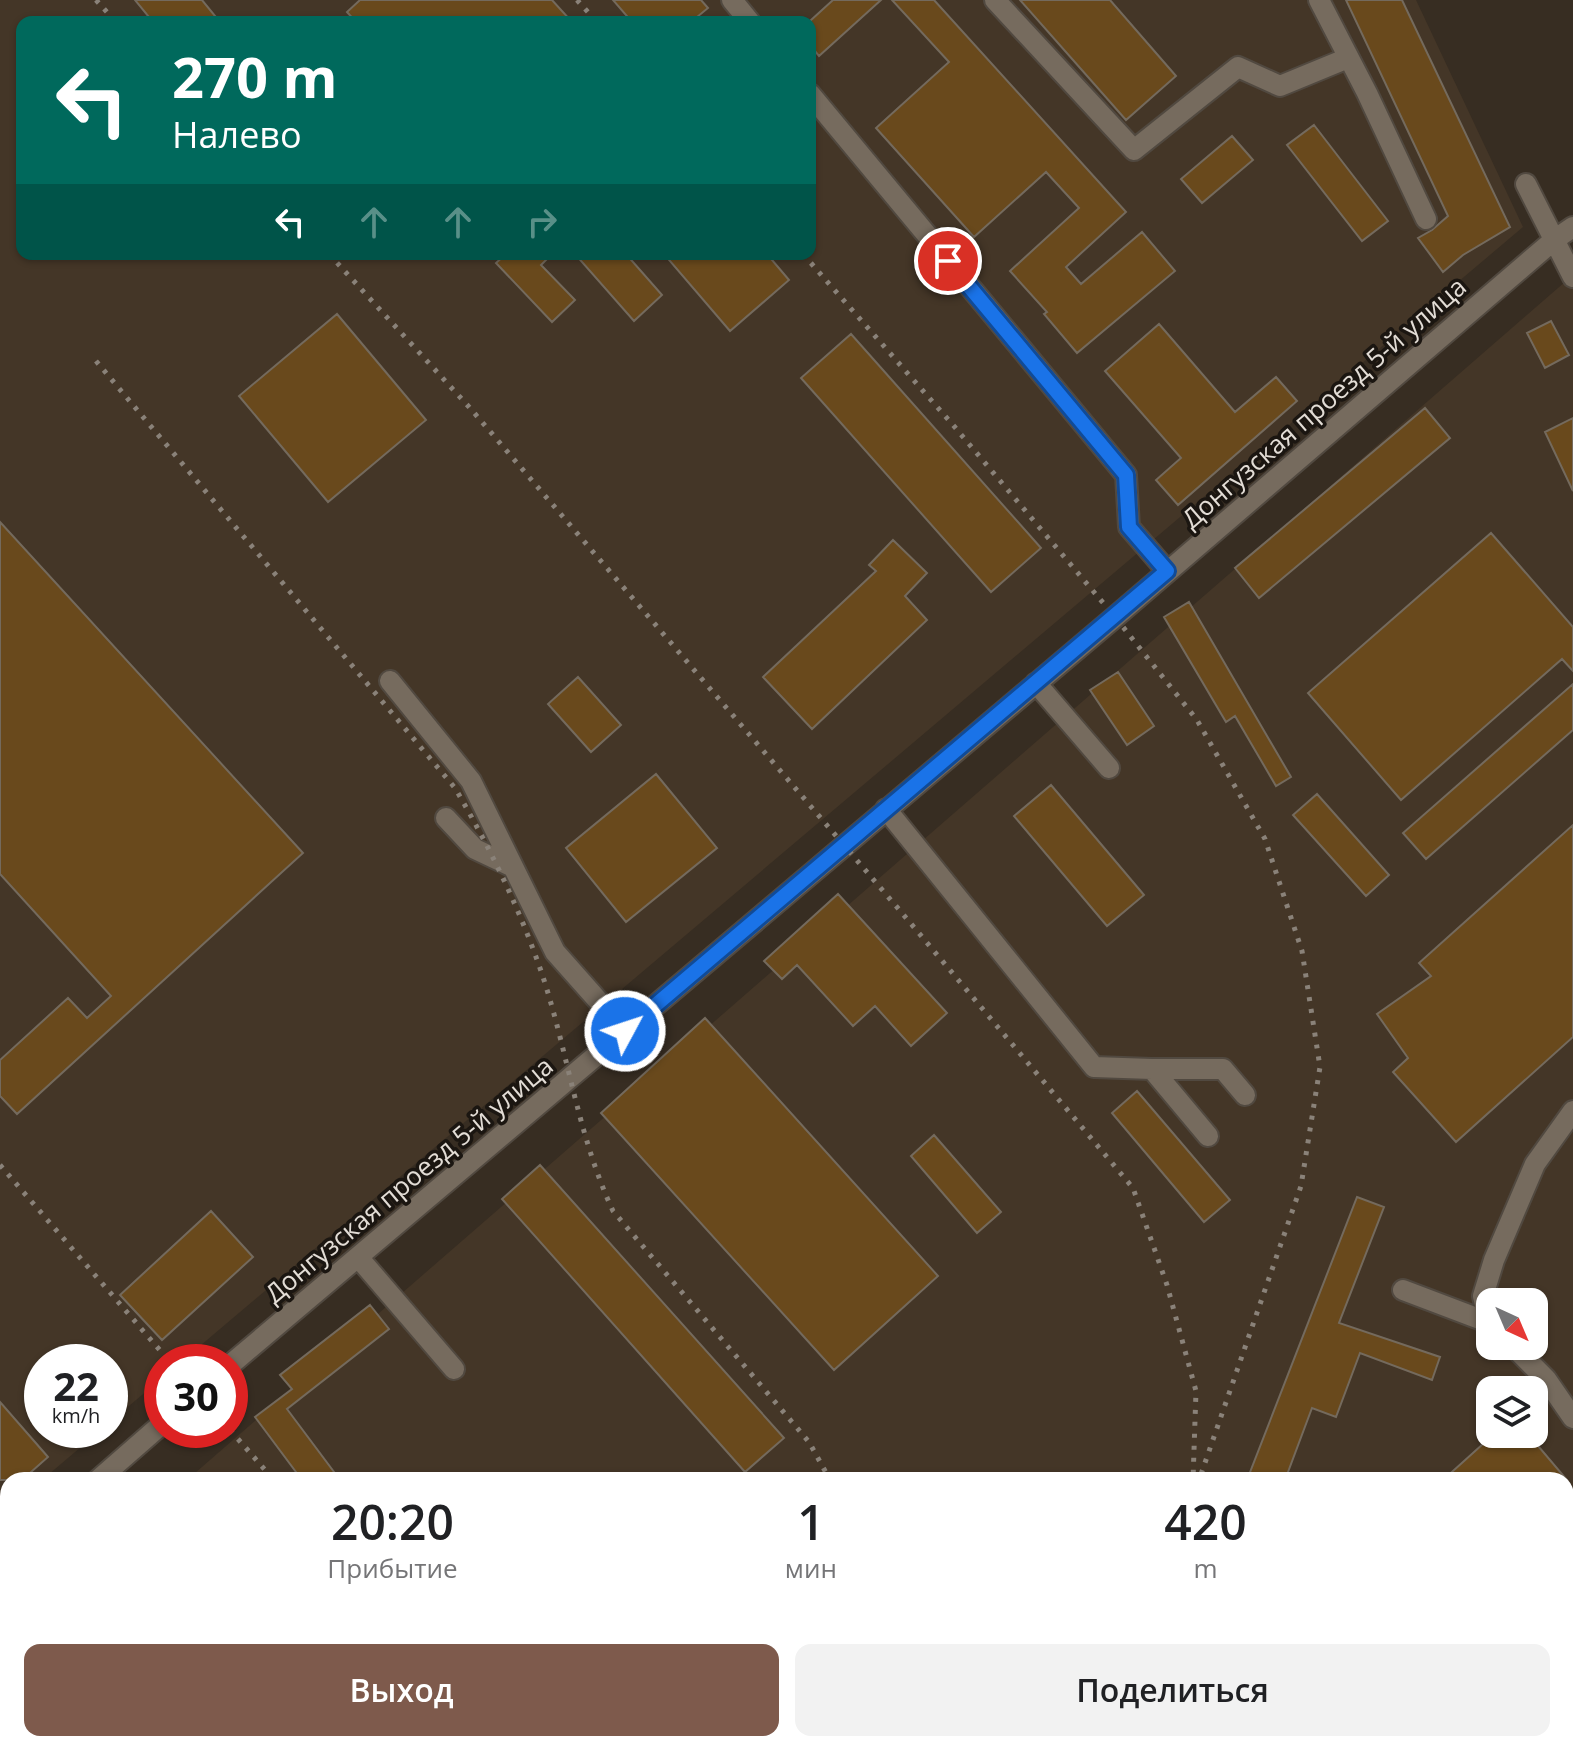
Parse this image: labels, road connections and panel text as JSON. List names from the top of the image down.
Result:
{
  "streets": {
    "street": ["Донгузская проезд 5-й улица"]
  },
  "north": "bottom right",
  "page": {
    "turn": ["270 m", "Налево"],
    "speed": "22 km/h",
    "limit": "30",
    "eta": [
      "20:20",
      "Прибытие",
      "1",
      "мин",
      "420",
      "m"
    ],
    "buttons": ["Выход", "Поделиться"]
  }
}
